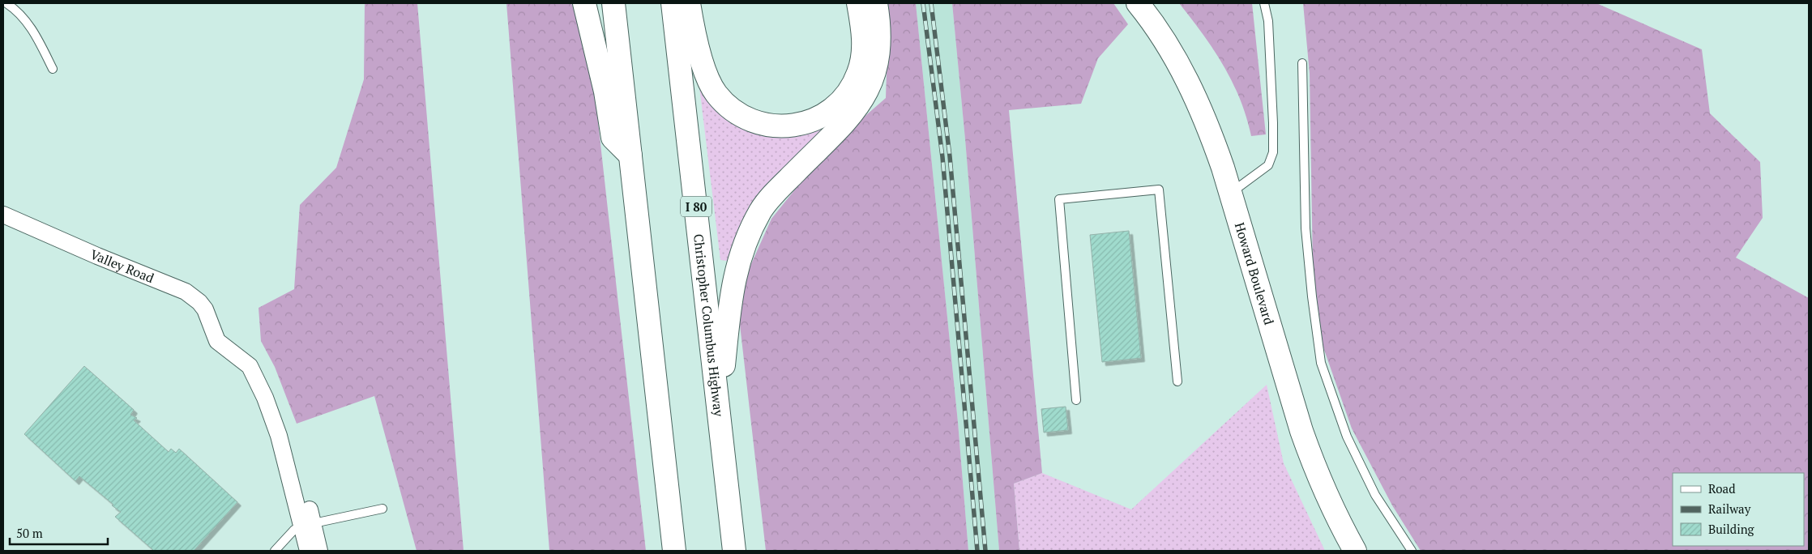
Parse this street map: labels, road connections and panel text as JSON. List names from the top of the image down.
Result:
{
  "streets": {
    "main road": ["I 80", "Howard Boulevard", "Christopher Columbus Highway"],
    "street": ["Valley Road"]
  },
  "legend": ["Road", "Railway", "Building"],
  "scale_bar": "50 m"
}
